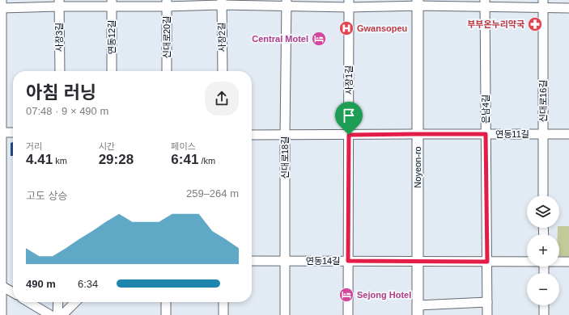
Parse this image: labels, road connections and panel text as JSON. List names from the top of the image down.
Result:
{
  "streets": {
    "main road": ["Noyeon-ro"],
    "street": [
      "사장3길",
      "연동12길",
      "신대로20길",
      "사장2길",
      "사장1길",
      "신대로16길",
      "은남4길",
      "연동11길",
      "신대로18길",
      "연동14길"
    ]
  },
  "crossings": [
    ["사장1길", "연동14길"],
    ["신대로16길", "연동11길"],
    ["은남4길", "연동11길"],
    ["은남4길", "연동14길"],
    ["연동11길", "Noyeon-ro"],
    ["신대로18길", "연동14길"],
    ["Noyeon-ro", "연동14길"]
  ],
  "places": {
    "pharmacy": ["부부온누리약국"],
    "hospital": ["Gwansopeu"],
    "hotel": ["Central Motel", "Sejong Hotel"]
  },
  "page": {
    "heading": ["아침 러닝", "07:48 · 9 × 490 m"],
    "stats": [
      ["거리", "4.41 km"],
      ["시간", "29:28"],
      ["페이스", "6:41 /km"]
    ],
    "chart": ["고도 상승", "259–264 m"],
    "map_buttons": ["+", "−"],
    "list": [
      {
        "name": "490 m",
        "note": "6:34"
      }
    ]
  }
}
